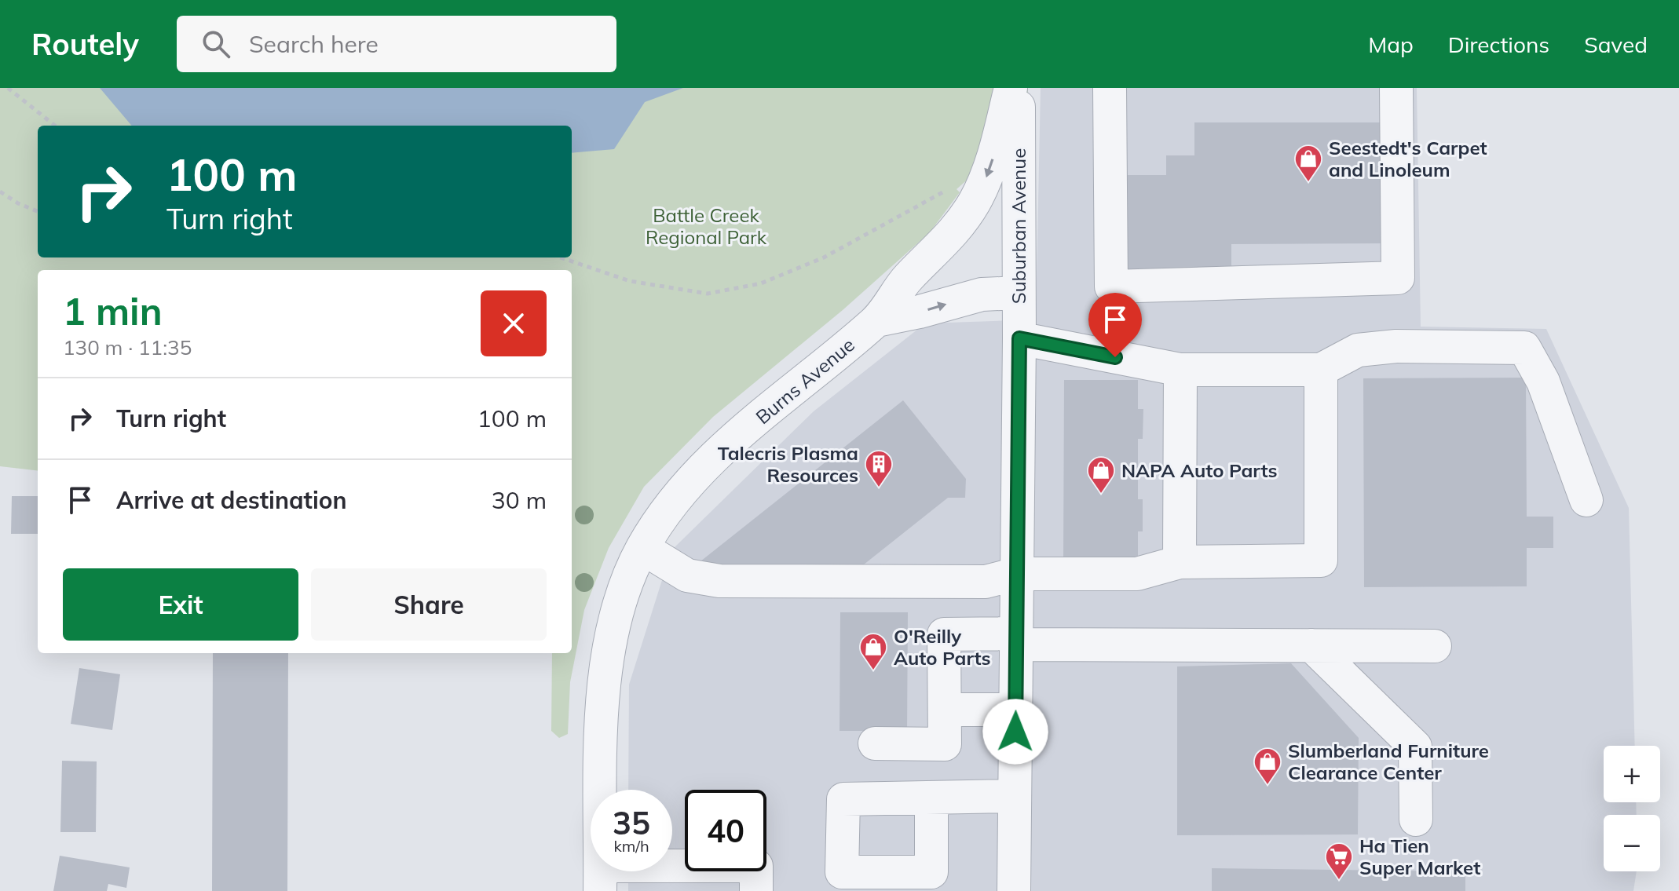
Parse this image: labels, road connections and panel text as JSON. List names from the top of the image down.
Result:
{
  "streets": {
    "street": ["Suburban Avenue", "Burns Avenue"]
  },
  "crossings": [
    ["Suburban Avenue", "Burns Avenue"]
  ],
  "parks": ["Battle Creek Regional Park"],
  "places": {
    "shop": [
      "Seestedt's Carpet and Linoleum",
      "NAPA Auto Parts",
      "O'Reilly Auto Parts",
      "Slumberland Furniture Clearance Center"
    ],
    "building": ["Talecris Plasma Resources"],
    "supermarket": ["Ha Tien Super Market"]
  },
  "page": {
    "header": "Routely",
    "search": "Search here",
    "nav": ["Map", "Directions", "Saved"],
    "turn": ["100 m", "Turn right"],
    "heading": ["1 min", "130 m · 11:35"],
    "list": [
      {
        "name": "Turn right",
        "value": "100 m"
      },
      {
        "name": "Arrive at destination",
        "value": "30 m"
      }
    ],
    "buttons": ["Exit", "Share"],
    "map_buttons": ["+", "−"],
    "speed": "35 km/h",
    "limit": "40"
  }
}
